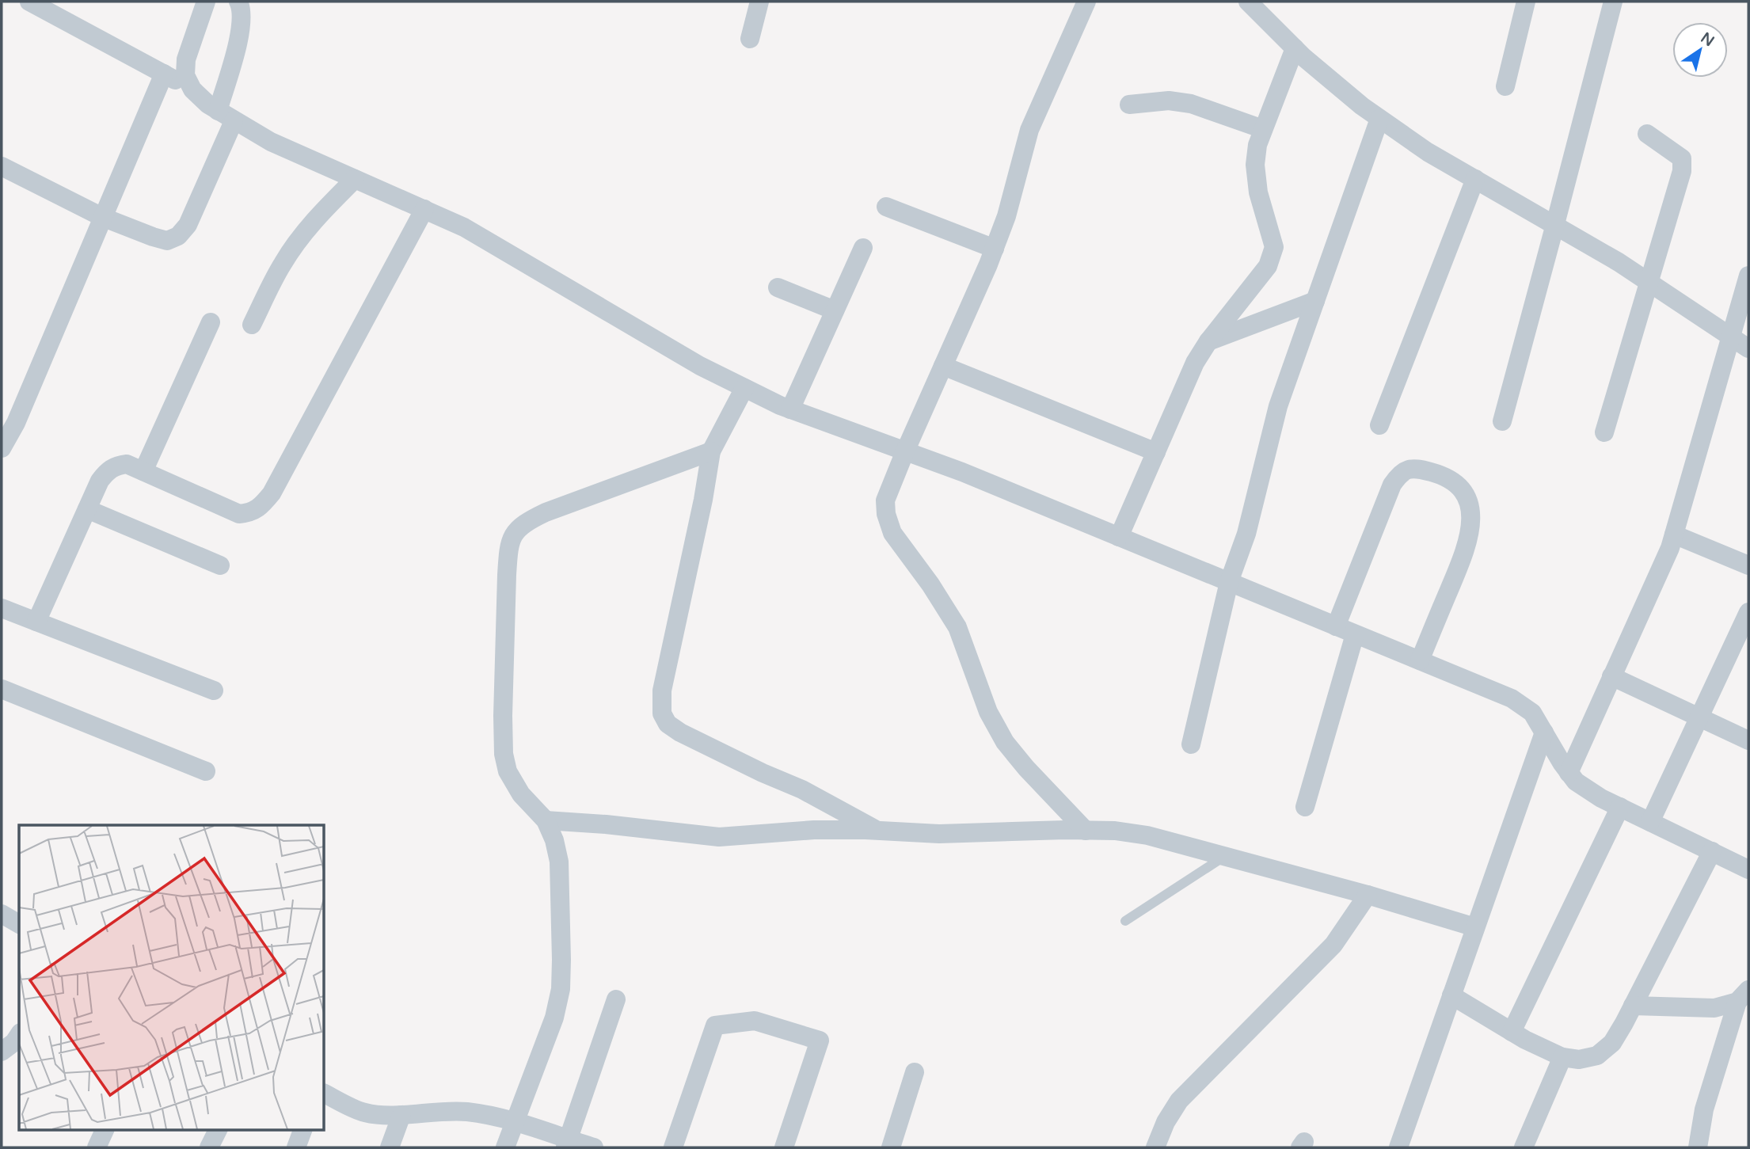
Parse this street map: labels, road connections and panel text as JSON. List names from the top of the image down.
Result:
{
  "north": "top right"
}
